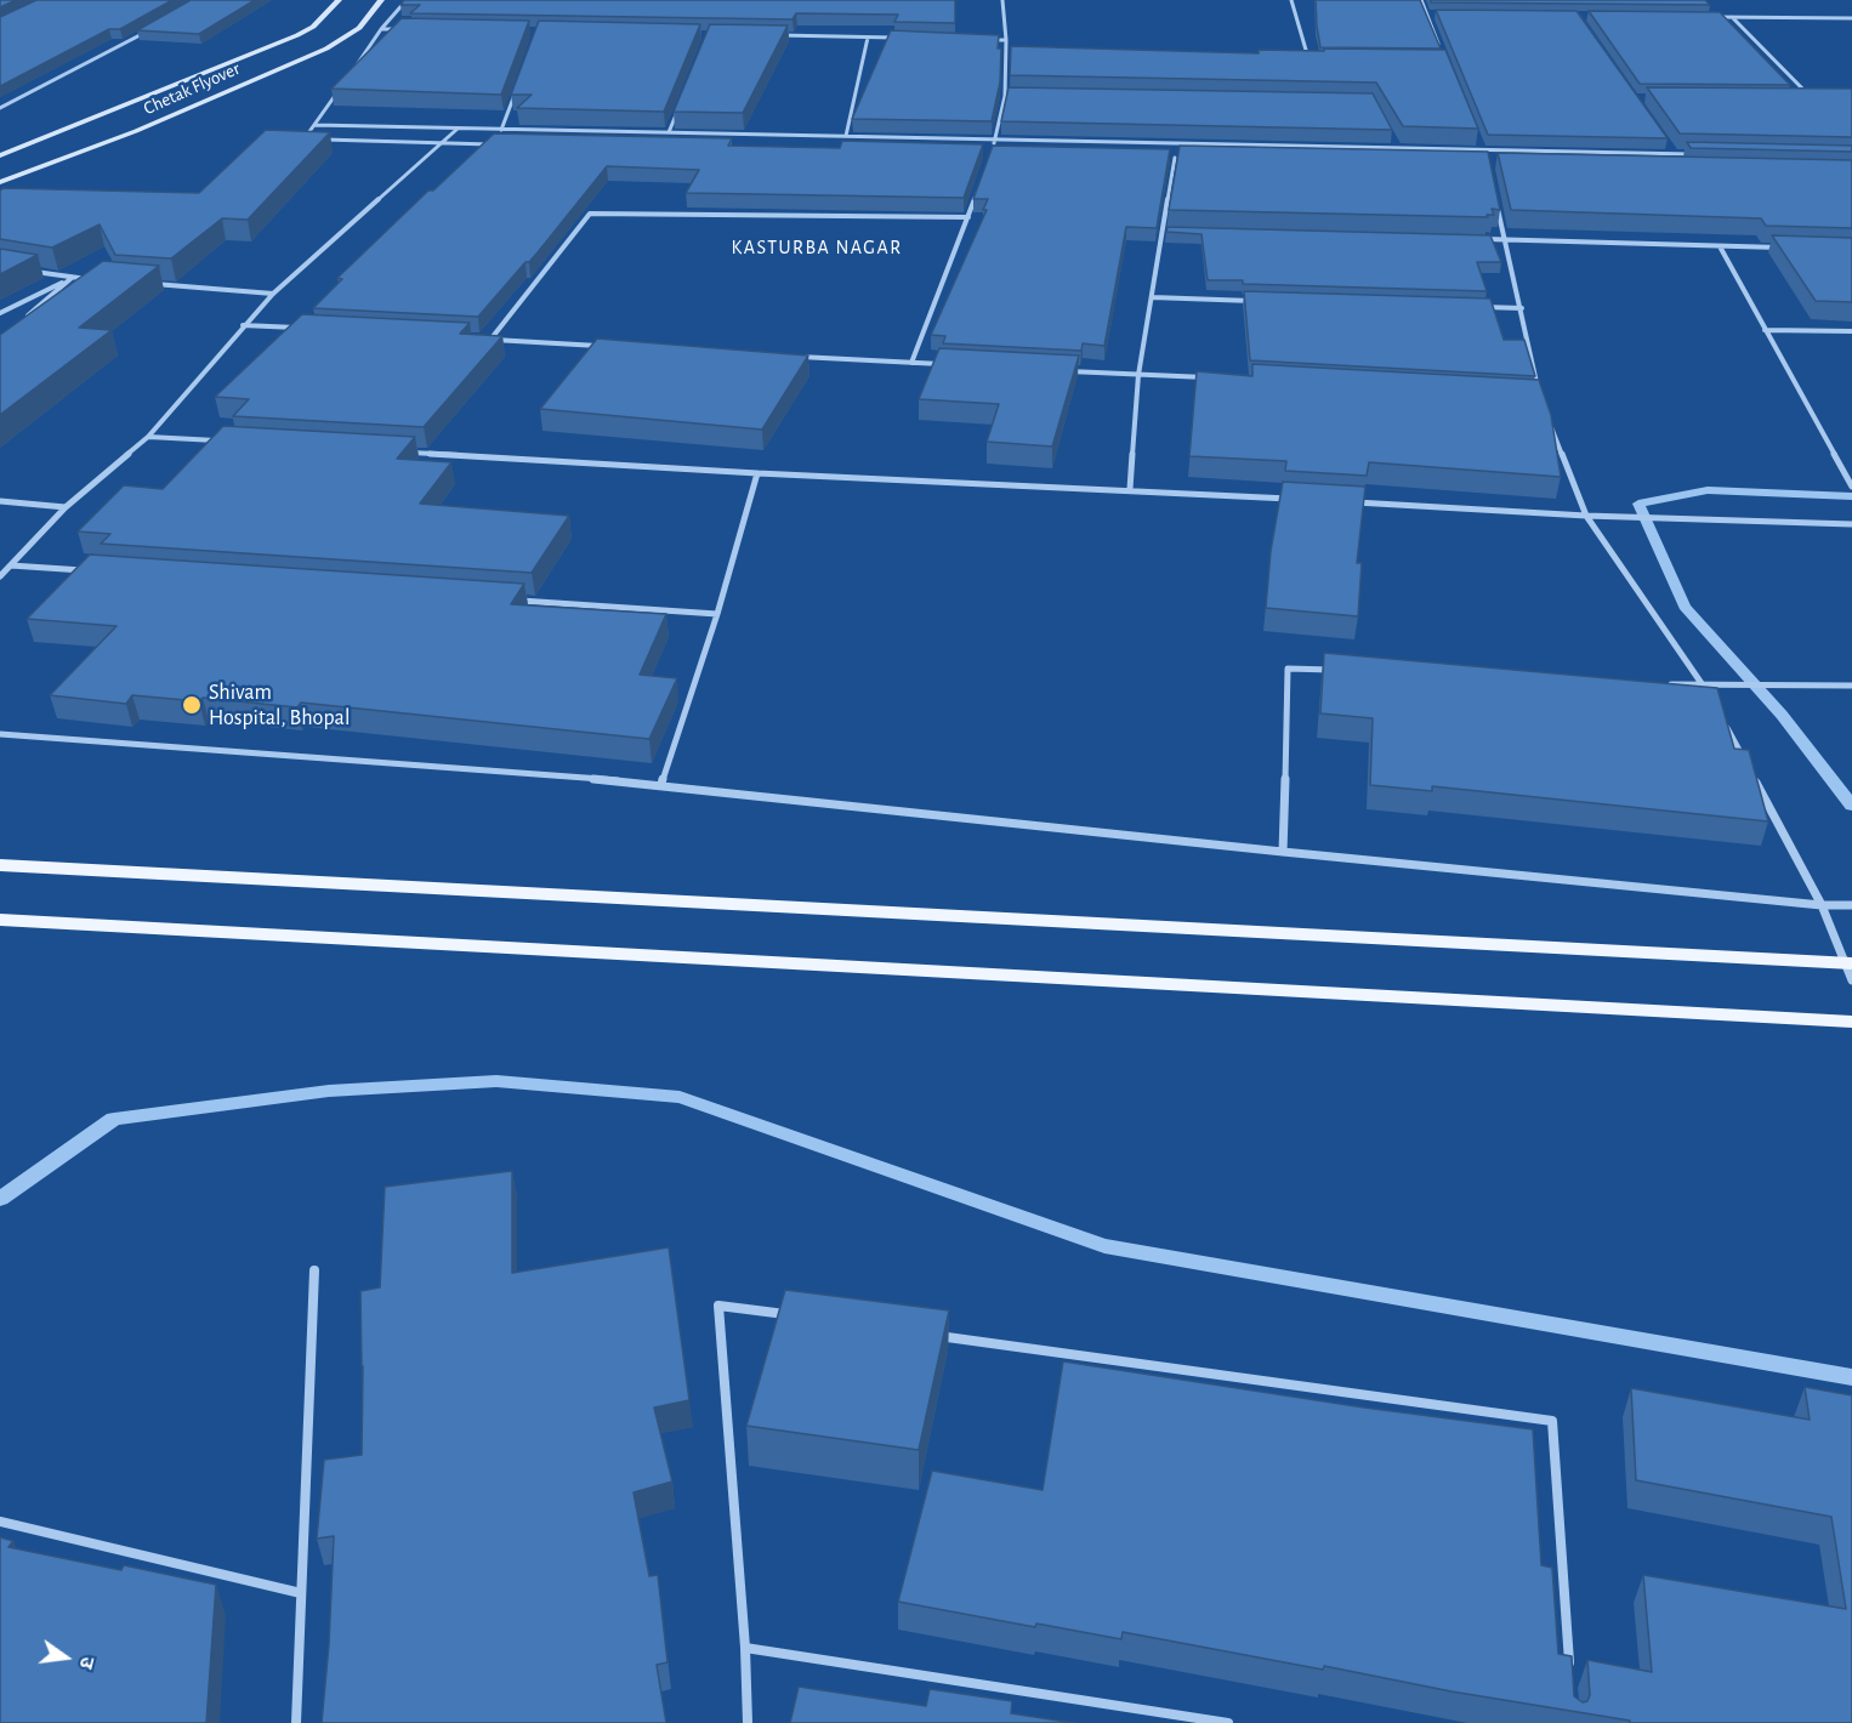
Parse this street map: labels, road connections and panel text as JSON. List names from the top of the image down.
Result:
{
  "streets": {
    "main road": ["Chetak Flyover"]
  },
  "districts": ["KASTURBA NAGAR"],
  "places": ["Shivam Hospital, Bhopal"],
  "north": "right"
}
